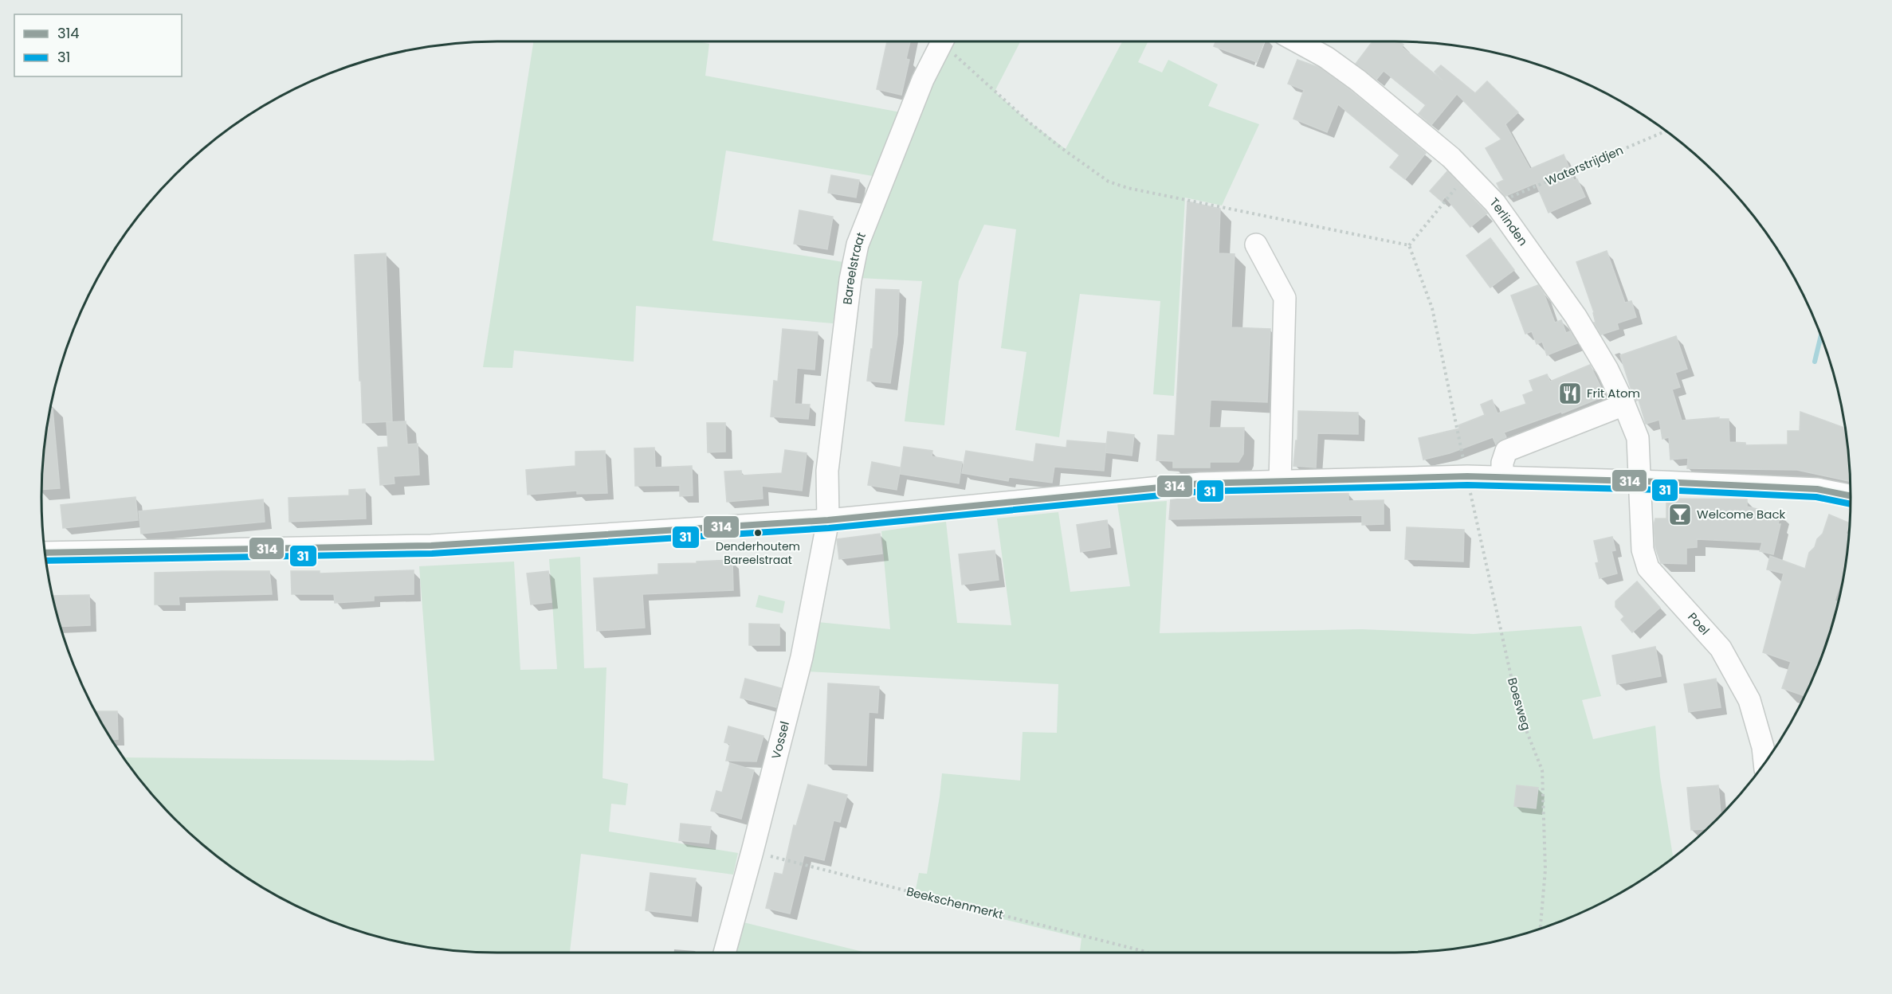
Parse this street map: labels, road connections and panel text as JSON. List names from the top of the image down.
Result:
{
  "streets": {
    "street": [
      "Terlinden",
      "Bareelstraat",
      "Poel",
      "Vossel"
    ],
    "path": ["Waterstrijdjen", "Boesweg", "Beekschenmerkt"]
  },
  "crossings": [
    ["Waterstrijdjen", "Terlinden"],
    ["Terlinden", "Poel"],
    ["Bareelstraat", "Vossel"],
    ["Vossel", "Beekschenmerkt"]
  ],
  "places": {
    "restaurant": ["Frit Atom"],
    "bar": ["Welcome Back"],
    "other": ["Denderhoutem Bareelstraat"]
  },
  "lines": ["transit line 314", "transit line 31"],
  "legend": ["314", "31"]
}
